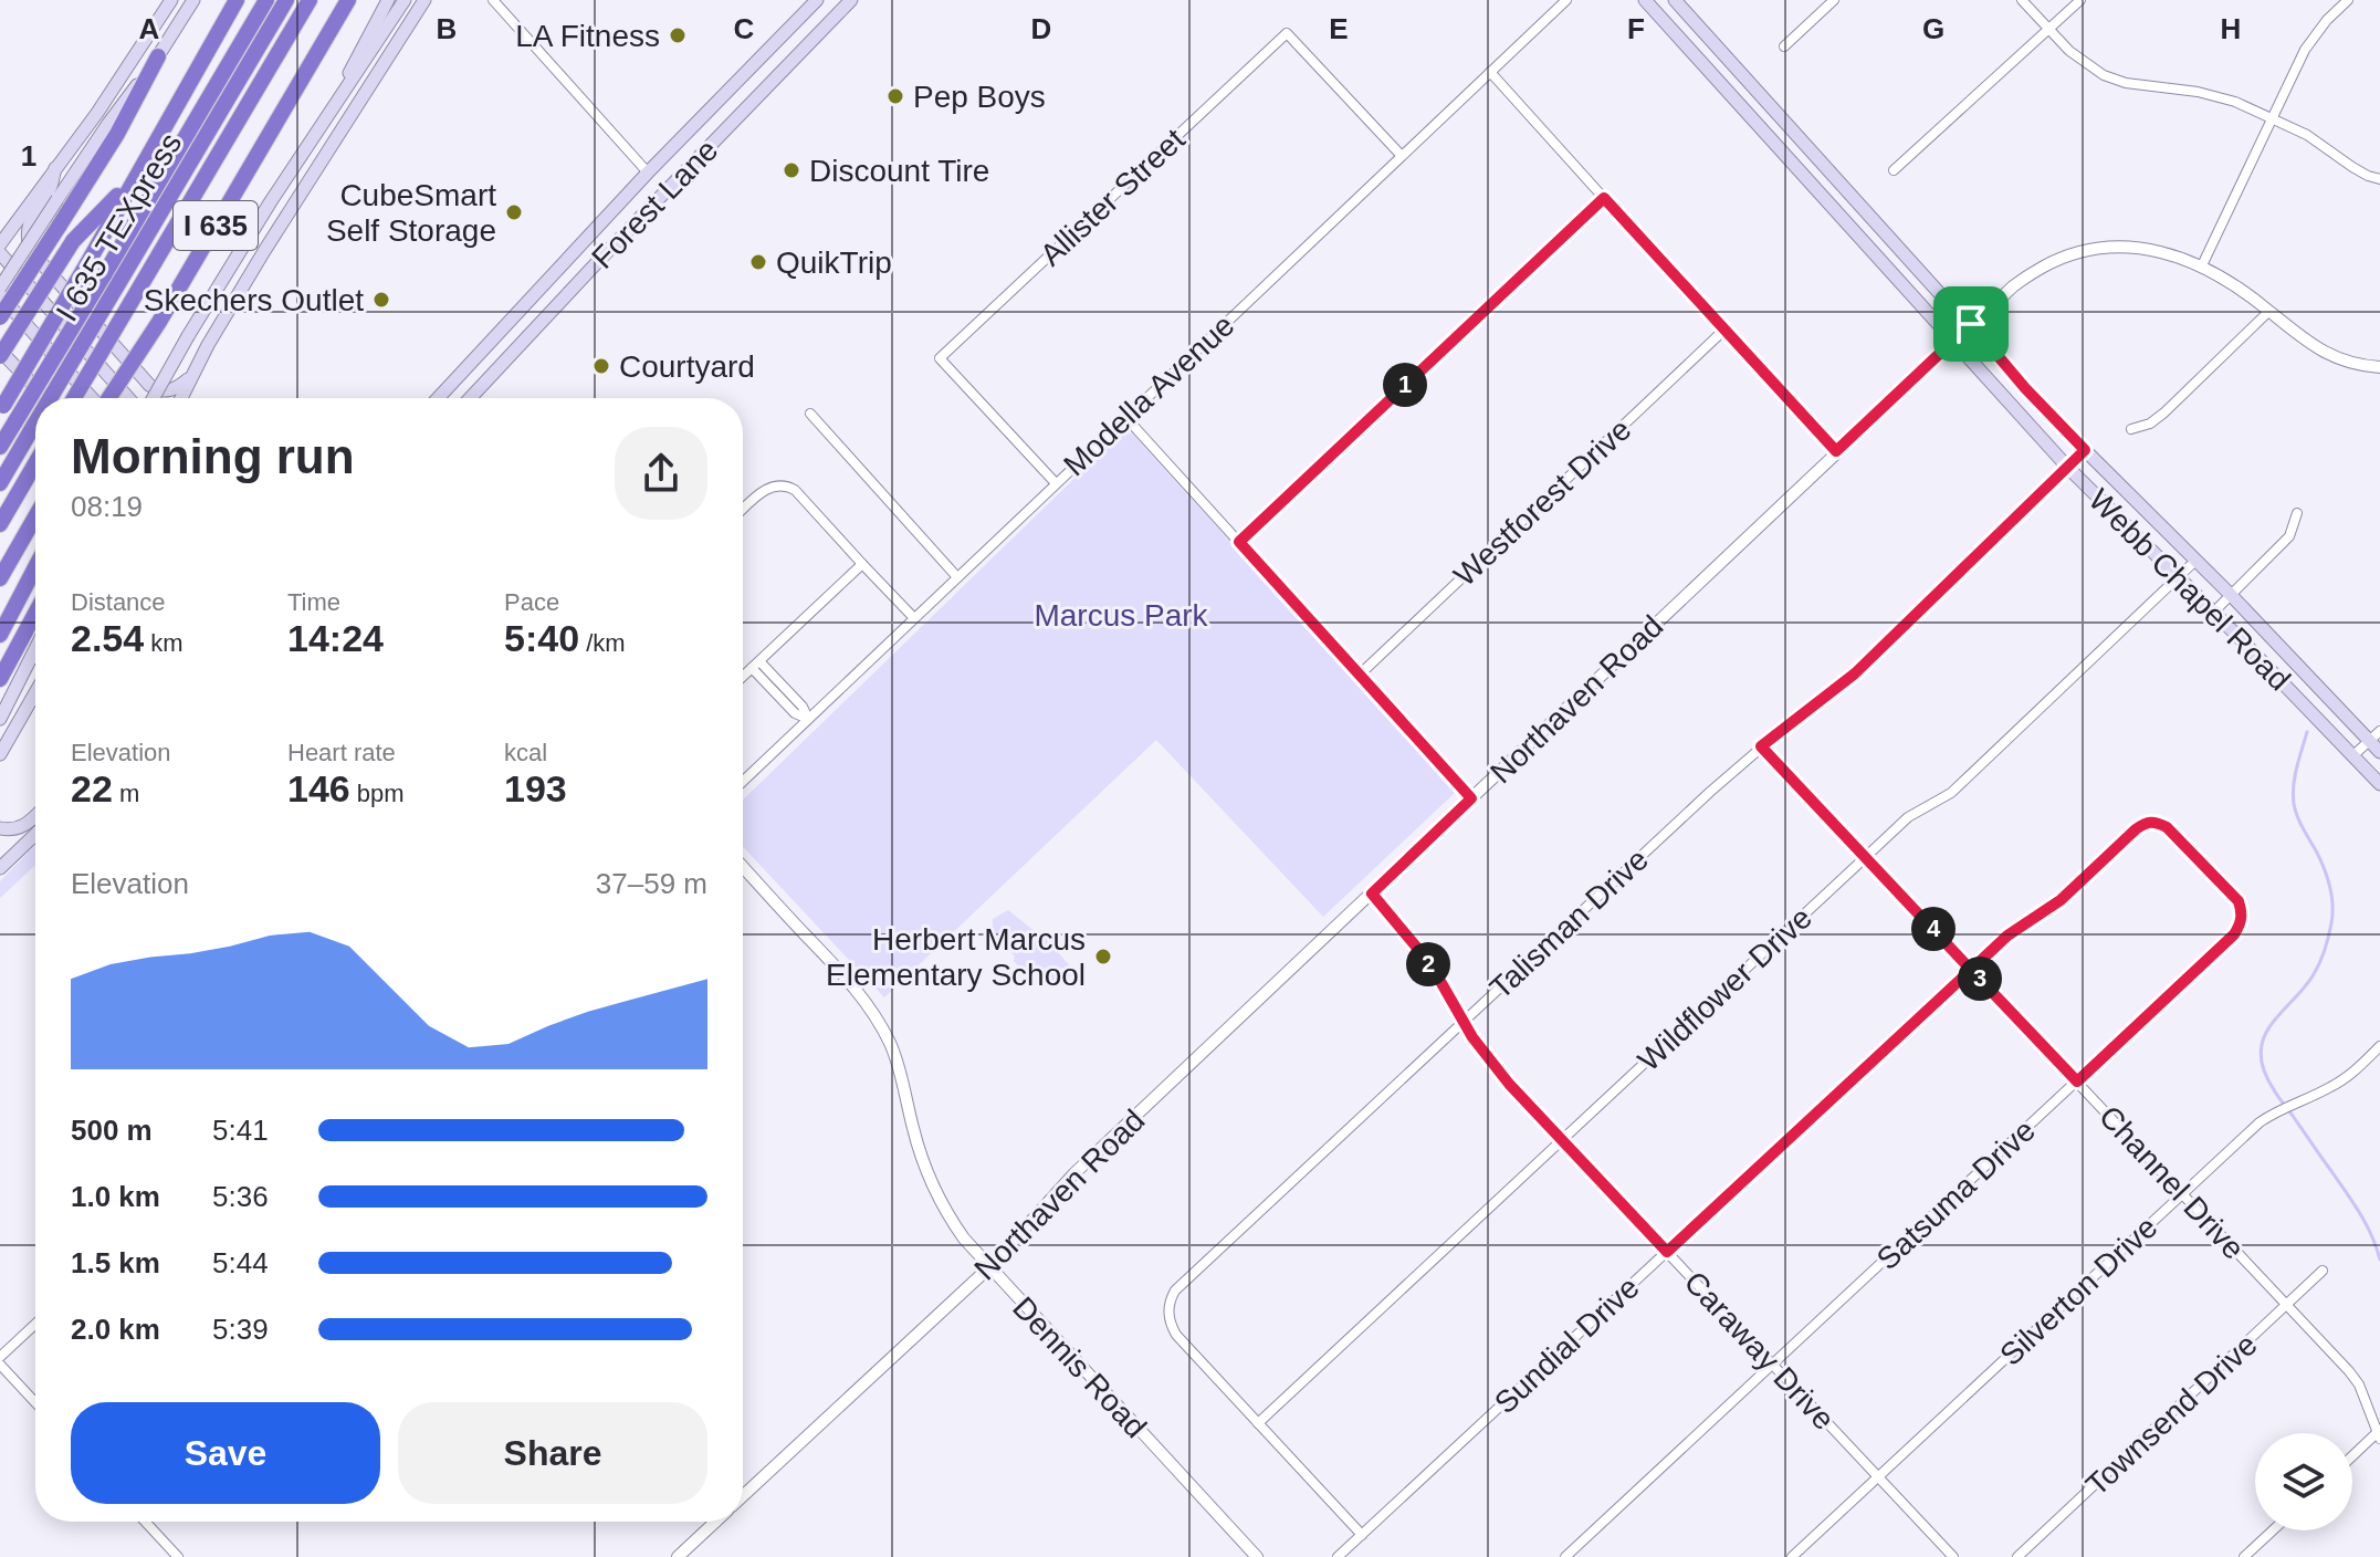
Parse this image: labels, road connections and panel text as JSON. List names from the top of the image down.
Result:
{
  "streets": {
    "highway": ["I 635", "I 635 TEXpress"],
    "main road": ["Forest Lane", "Webb Chapel Road"],
    "street": [
      "Allister Street",
      "Modella Avenue",
      "Westforest Drive",
      "Northaven Road",
      "Talisman Drive",
      "Wildflower Drive",
      "Channel Drive",
      "Satsuma Drive",
      "Silverton Drive",
      "Sundial Drive",
      "Caraway Drive",
      "Dennis Road",
      "Townsend Drive"
    ]
  },
  "crossings": [
    ["Allister Street", "Modella Avenue"],
    ["Webb Chapel Road", "Northaven Road"],
    ["Webb Chapel Road", "Talisman Drive"],
    ["Webb Chapel Road", "Wildflower Drive"],
    ["Northaven Road", "Caraway Drive"],
    ["Northaven Road", "Dennis Road"],
    ["Talisman Drive", "Wildflower Drive"],
    ["Talisman Drive", "Channel Drive"],
    ["Talisman Drive", "Sundial Drive"],
    ["Talisman Drive", "Caraway Drive"],
    ["Wildflower Drive", "Channel Drive"],
    ["Wildflower Drive", "Caraway Drive"],
    ["Channel Drive", "Satsuma Drive"],
    ["Channel Drive", "Silverton Drive"],
    ["Channel Drive", "Sundial Drive"],
    ["Channel Drive", "Townsend Drive"],
    ["Satsuma Drive", "Sundial Drive"],
    ["Satsuma Drive", "Caraway Drive"],
    ["Silverton Drive", "Caraway Drive"],
    ["Sundial Drive", "Caraway Drive"]
  ],
  "parks": ["Marcus Park"],
  "places": [
    "LA Fitness",
    "Pep Boys",
    "Discount Tire",
    "CubeSmart Self Storage",
    "QuikTrip",
    "Skechers Outlet",
    "Courtyard",
    "Herbert Marcus Elementary School"
  ],
  "page": {
    "pins": [
      "1",
      "4",
      "2",
      "3"
    ],
    "heading": ["Morning run", "08:19"],
    "stats": [
      ["Distance", "2.54 km"],
      ["Time", "14:24"],
      ["Pace", "5:40 /km"],
      ["Elevation", "22 m"],
      ["Heart rate", "146 bpm"],
      ["kcal", "193"]
    ],
    "chart": ["Elevation", "37–59 m"],
    "list": [
      {
        "name": "500 m",
        "note": "5:41"
      },
      {
        "name": "1.0 km",
        "note": "5:36"
      },
      {
        "name": "1.5 km",
        "note": "5:44"
      },
      {
        "name": "2.0 km",
        "note": "5:39"
      }
    ],
    "buttons": ["Save", "Share"]
  },
  "grid": {
    "columns": [
      "A",
      "B",
      "C",
      "D",
      "E",
      "F",
      "G",
      "H"
    ],
    "rows": ["1"]
  }
}
